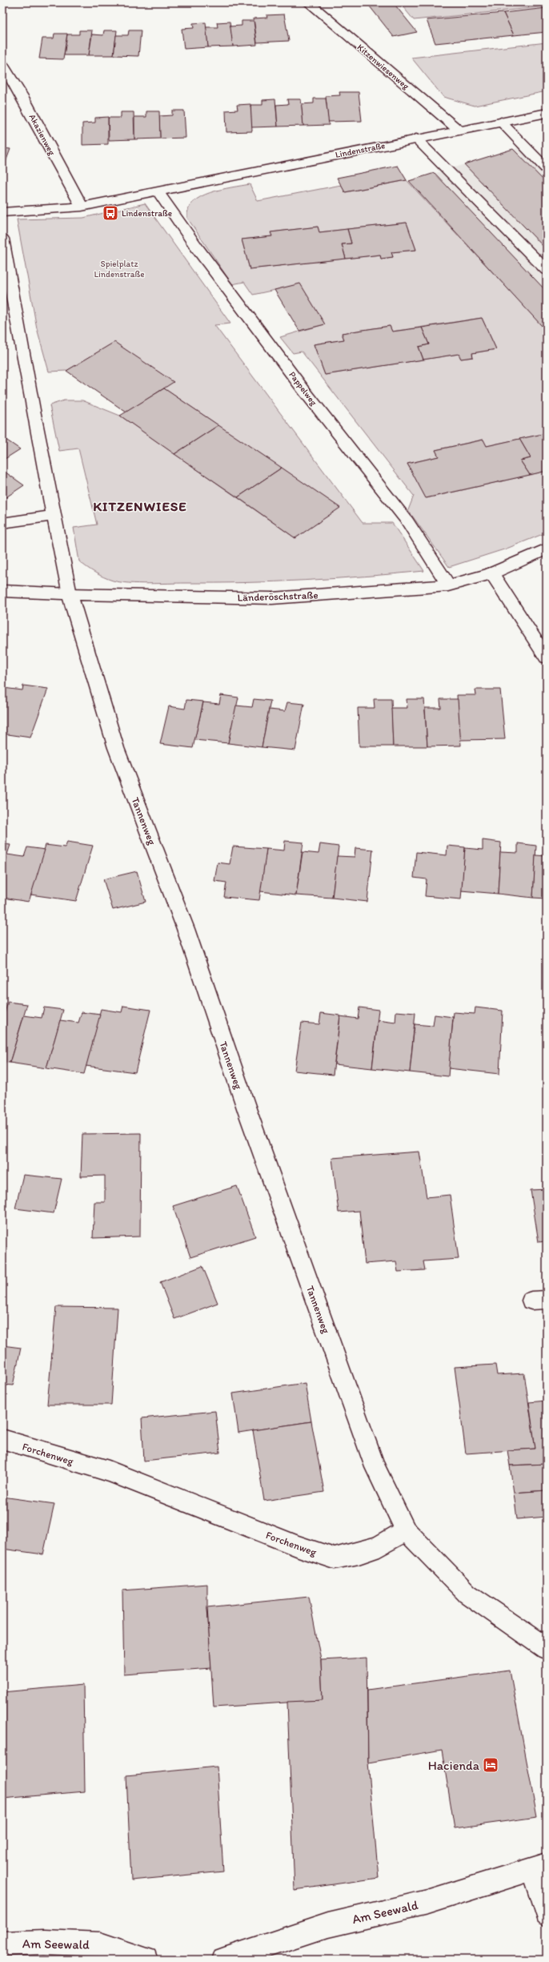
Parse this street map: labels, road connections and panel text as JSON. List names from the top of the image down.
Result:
{
  "streets": {
    "street": [
      "Kitzenwiesenweg",
      "Akazienweg",
      "Lindenstraße",
      "Pappelweg",
      "Länderöschstraße",
      "Tannenweg",
      "Forchenweg",
      "Am Seewald"
    ]
  },
  "crossings": [
    ["Kitzenwiesenweg", "Lindenstraße"],
    ["Akazienweg", "Lindenstraße"],
    ["Lindenstraße", "Pappelweg"],
    ["Pappelweg", "Länderöschstraße"],
    ["Länderöschstraße", "Tannenweg"],
    ["Tannenweg", "Forchenweg"]
  ],
  "districts": ["KITZENWIESE"],
  "parks": ["Spielplatz Lindenstraße"],
  "places": {
    "bus stop": ["Lindenstraße"],
    "hotel": ["Hacienda"]
  }
}
